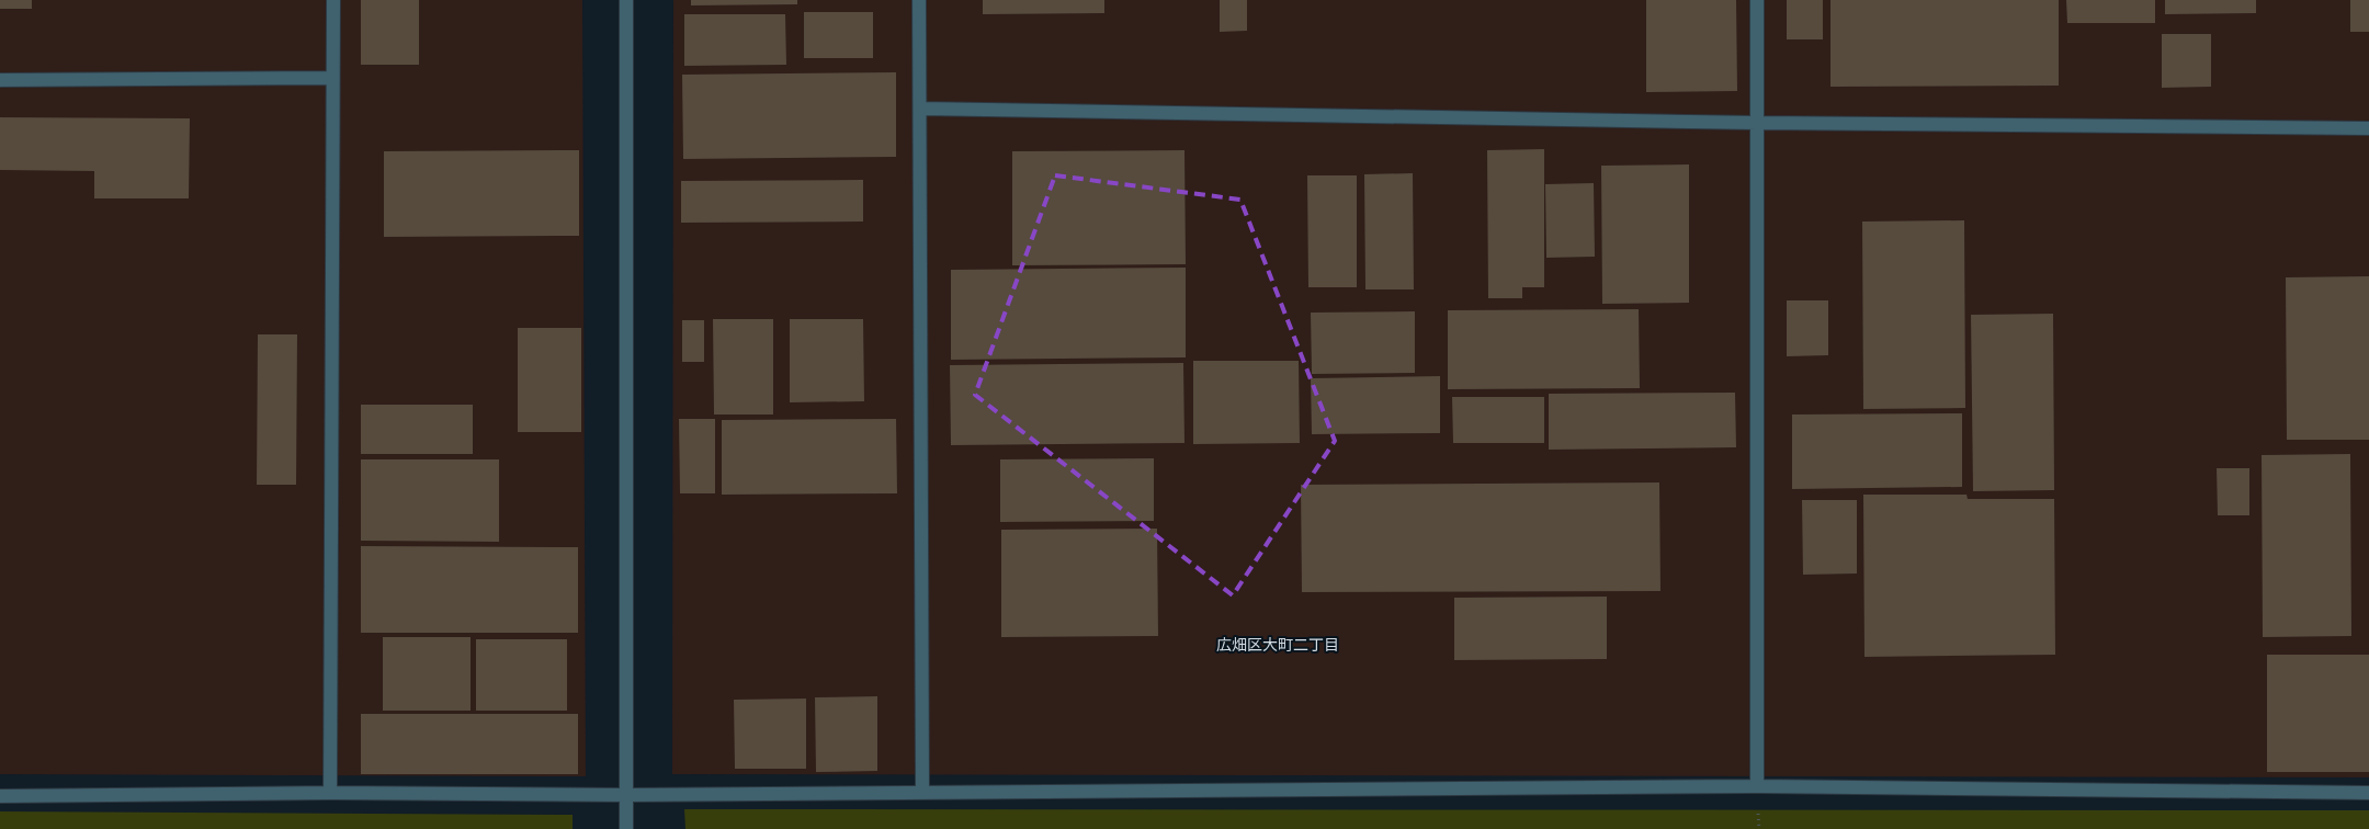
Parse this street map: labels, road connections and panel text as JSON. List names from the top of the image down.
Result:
{
  "districts": ["広畑区大町二丁目"]
}
